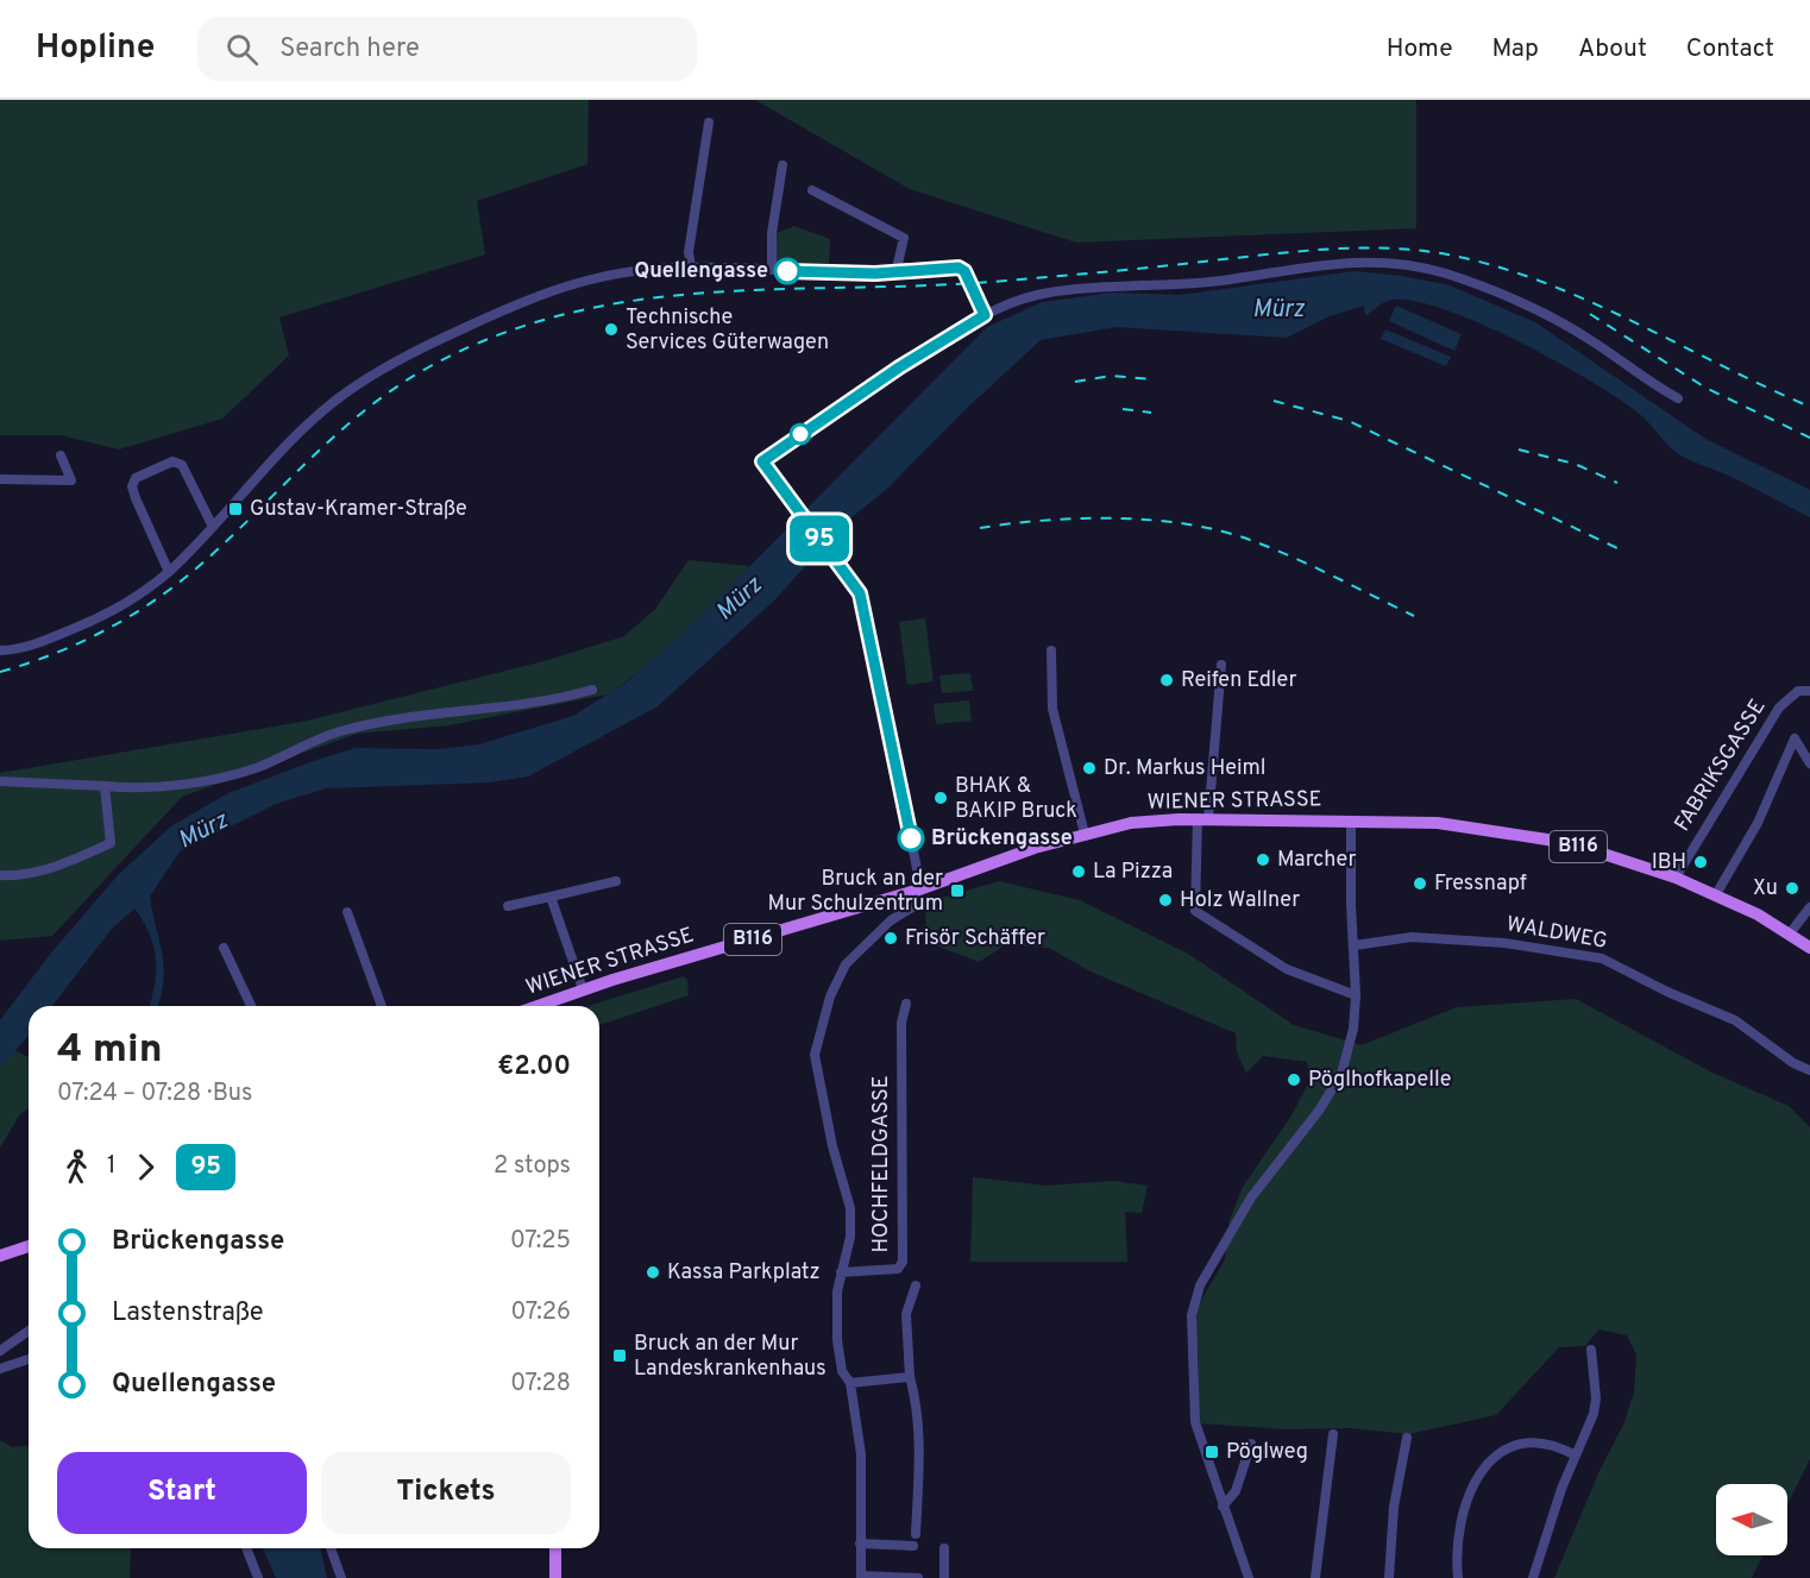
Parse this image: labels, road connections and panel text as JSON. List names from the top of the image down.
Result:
{
  "streets": {
    "main road": ["WIENER STRASSE", "B116"],
    "street": ["FABRIKSGASSE", "WALDWEG", "HOCHFELDGASSE"]
  },
  "crossings": [
    ["FABRIKSGASSE", "WIENER STRASSE"],
    ["WIENER STRASSE", "HOCHFELDGASSE"]
  ],
  "water": ["Mürz"],
  "places": {
    "other": [
      "Quellengasse",
      "Technische Services Güterwagen",
      "Reifen Edler",
      "Dr. Markus Heiml",
      "BHAK & BAKIP Bruck",
      "Brückengasse",
      "Marcher",
      "IBH",
      "La Pizza",
      "Fressnapf",
      "Xu",
      "Holz Wallner",
      "Frisör Schäffer",
      "Pöglhofkapelle",
      "Kassa Parkplatz"
    ],
    "transit": [
      "Gustav-Kramer-Straße",
      "Bruck an der Mur Schulzentrum",
      "Bruck an der Mur Landeskrankenhaus",
      "Pöglweg"
    ]
  },
  "lines": ["bus line 95"],
  "north": "left",
  "page": {
    "header": "Hopline",
    "search": "Search here",
    "nav": [
      "Home",
      "Map",
      "About",
      "Contact"
    ],
    "on_map": "95",
    "heading": ["4 min", "07:24 – 07:28 · Bus", "€2.00"],
    "legs": ["1", "95", "2 stops"],
    "list": [
      {
        "name": "Brückengasse",
        "value": "07:25"
      },
      {
        "name": "Lastenstraße",
        "value": "07:26"
      },
      {
        "name": "Quellengasse",
        "value": "07:28"
      }
    ],
    "buttons": ["Start", "Tickets"]
  }
}
